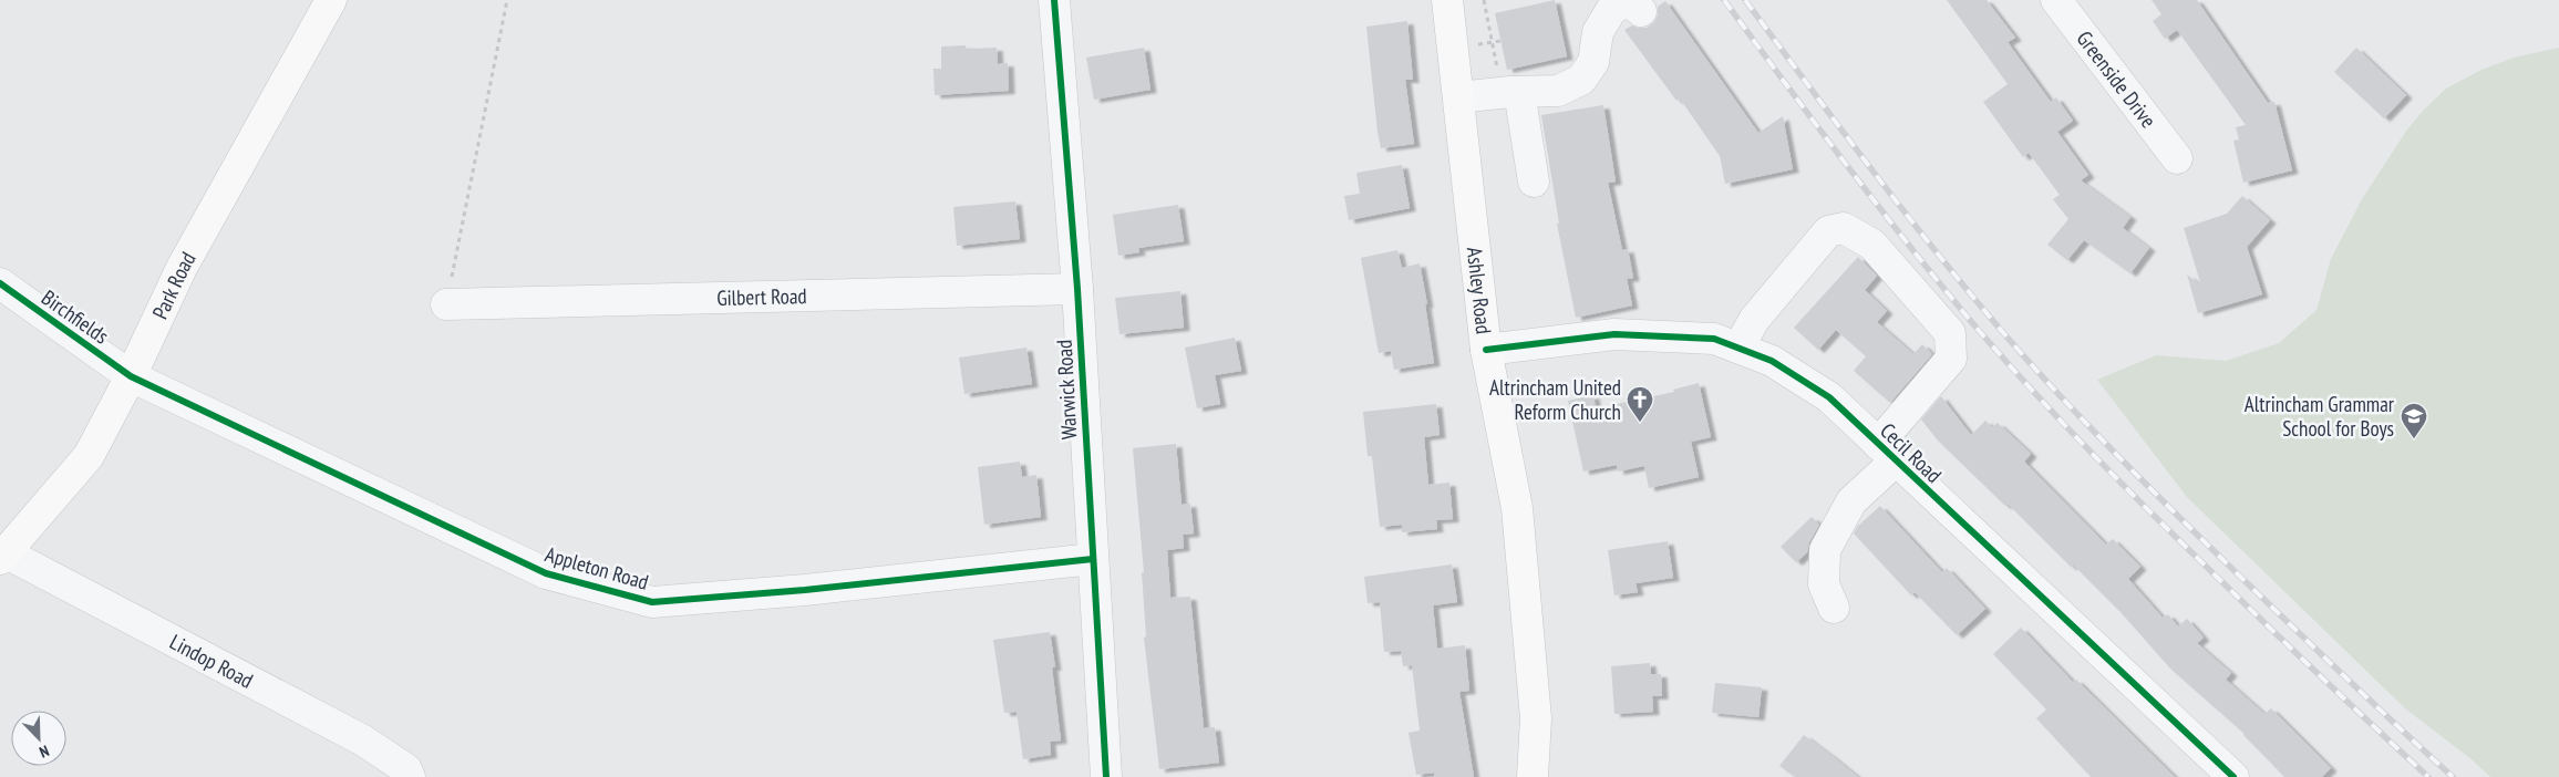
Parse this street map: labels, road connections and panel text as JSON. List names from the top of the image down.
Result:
{
  "streets": {
    "main road": ["Park Road", "Ashley Road"],
    "street": [
      "Greenside Drive",
      "Gilbert Road",
      "Birchfields",
      "Warwick Road",
      "Cecil Road",
      "Appleton Road",
      "Lindop Road"
    ]
  },
  "crossings": [
    ["Park Road", "Birchfields"],
    ["Park Road", "Appleton Road"],
    ["Park Road", "Lindop Road"],
    ["Ashley Road", "Cecil Road"],
    ["Gilbert Road", "Warwick Road"],
    ["Birchfields", "Appleton Road"],
    ["Warwick Road", "Appleton Road"]
  ],
  "places": {
    "church": ["Altrincham United Reform Church"],
    "school or university": ["Altrincham Grammar School for Boys"]
  },
  "north": "bottom right"
}
